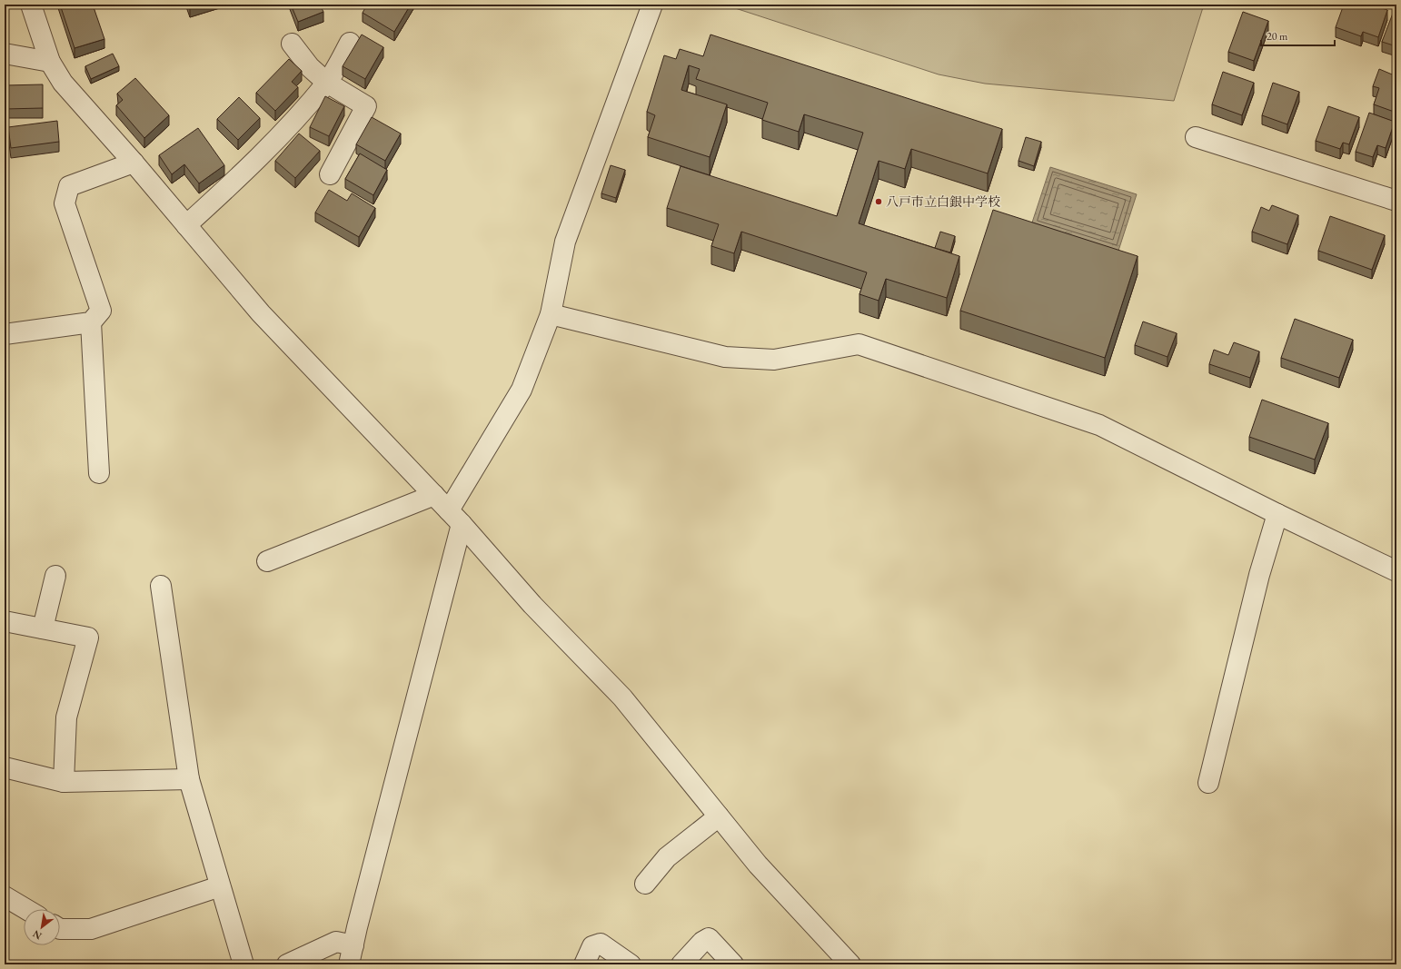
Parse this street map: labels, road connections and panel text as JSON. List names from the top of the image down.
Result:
{
  "places": ["八戸市立白銀中学校"],
  "scale_bar": "20 m",
  "north": "bottom left"
}
